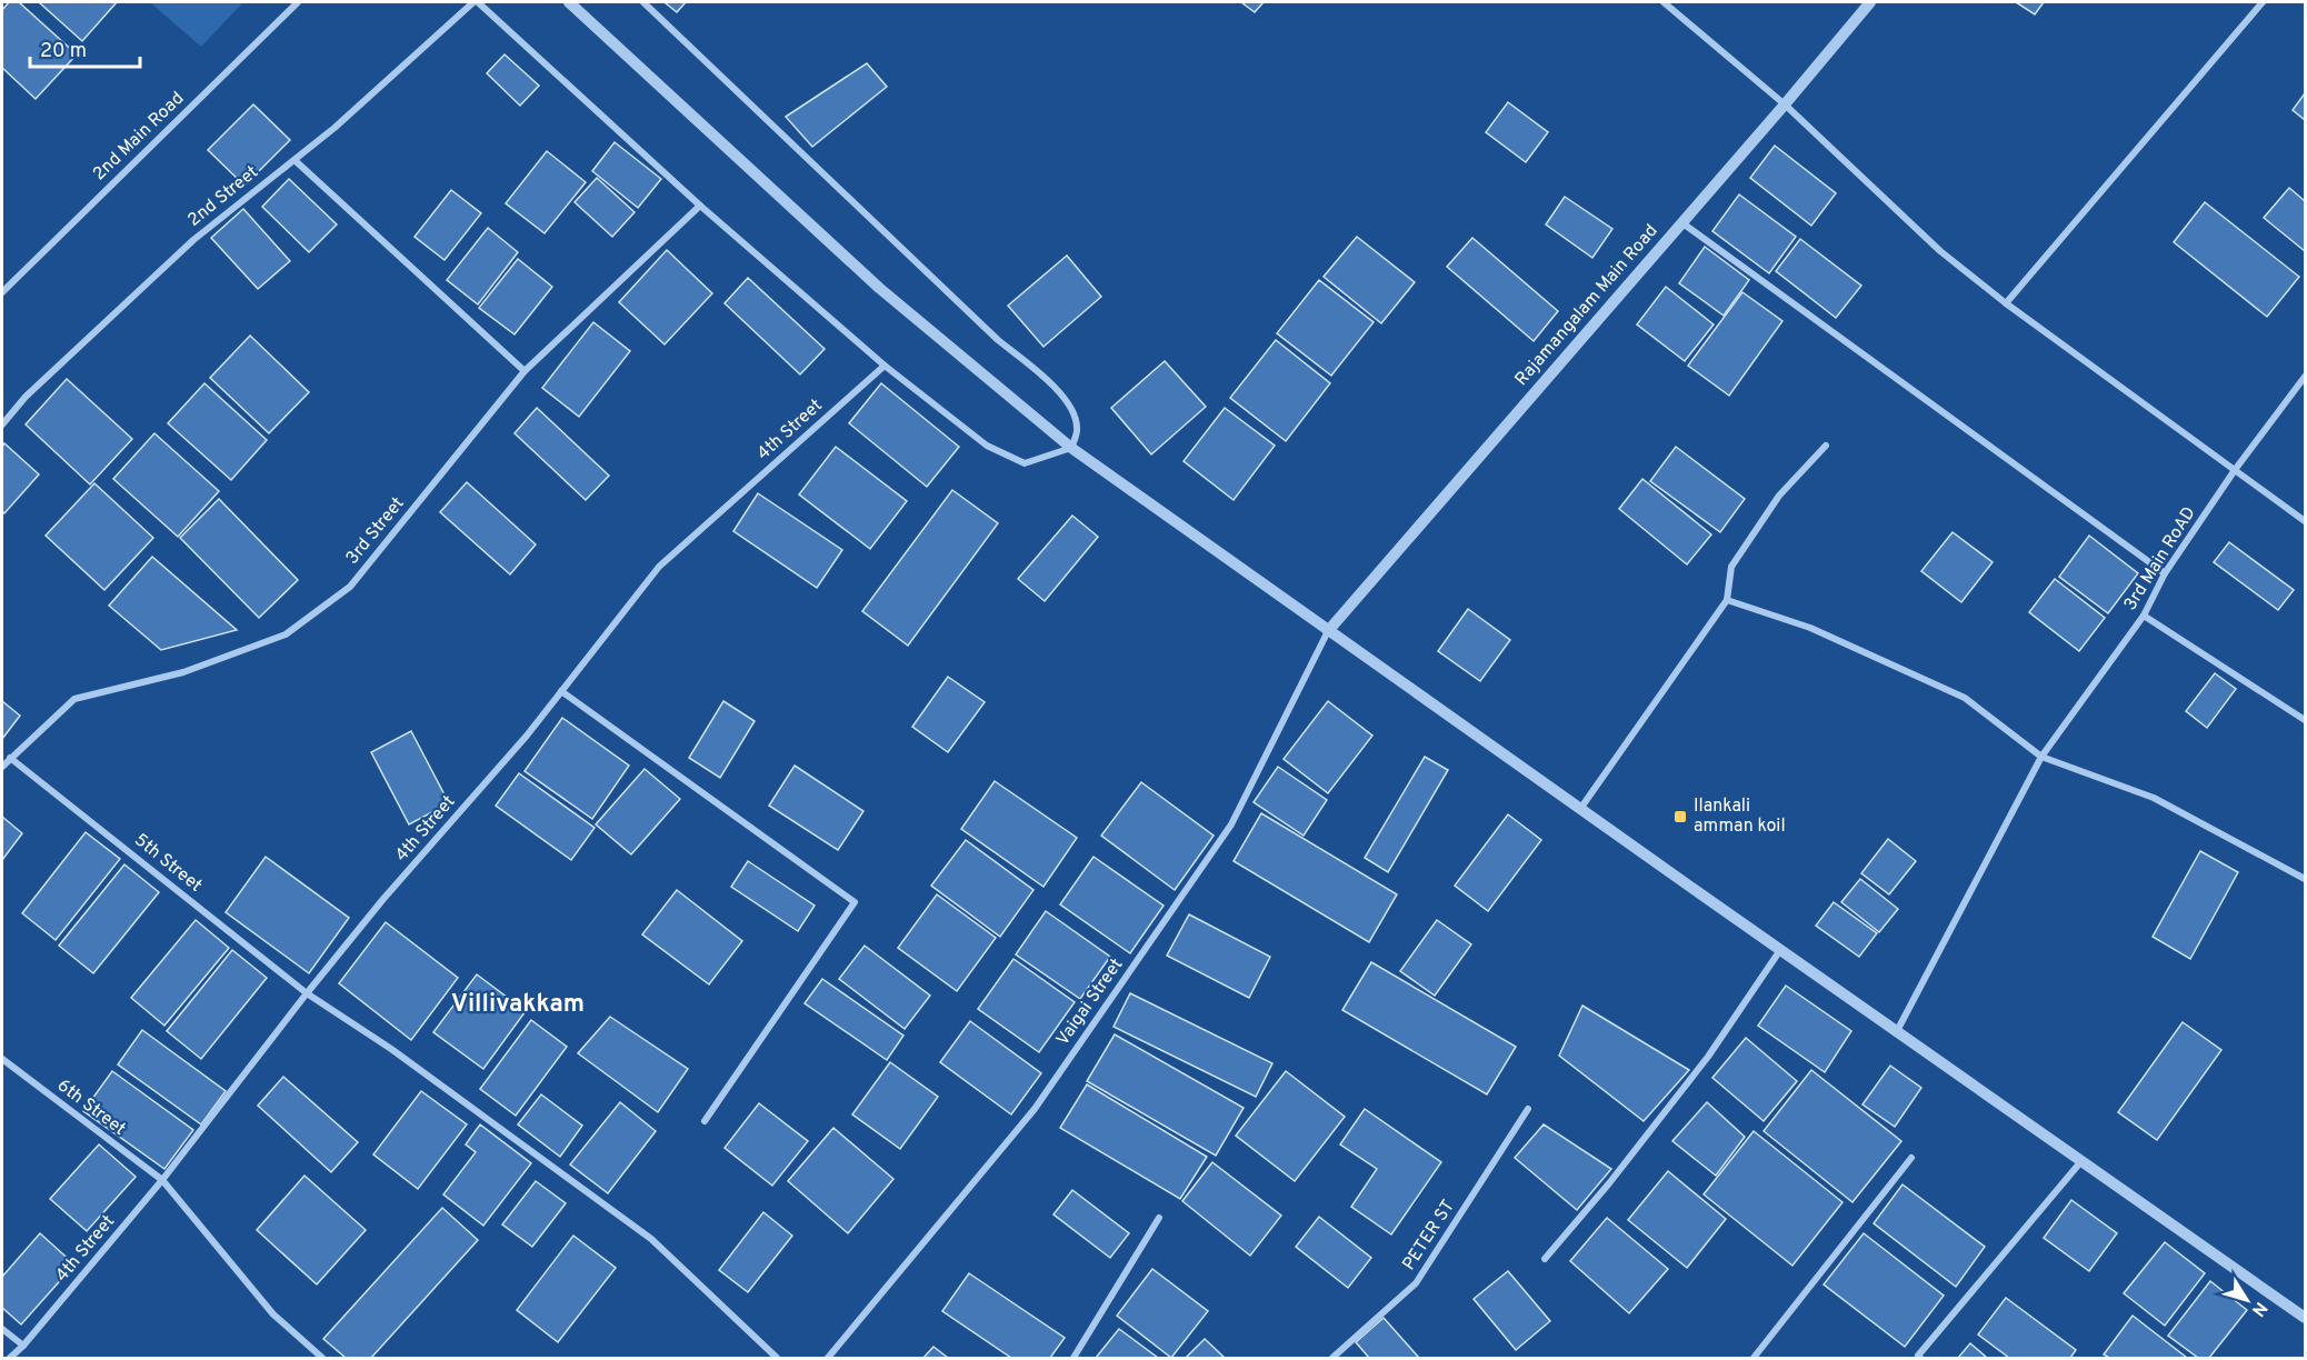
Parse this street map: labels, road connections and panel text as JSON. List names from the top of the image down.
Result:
{
  "streets": {
    "street": [
      "2nd Main Road",
      "2nd Street",
      "Rajamangalam Main Road",
      "4th Street",
      "3rd Street",
      "3rd Main RoAD",
      "5th Street",
      "Vaigai Street",
      "6th Street",
      "PETER ST"
    ]
  },
  "crossings": [
    ["Rajamangalam Main Road", "Vaigai Street"],
    ["4th Street", "5th Street"],
    ["4th Street", "6th Street"],
    ["3rd Street", "5th Street"]
  ],
  "districts": ["Villivakkam"],
  "places": {
    "transit": ["Ilankali amman koil"]
  },
  "scale_bar": "20 m",
  "north": "bottom right"
}
